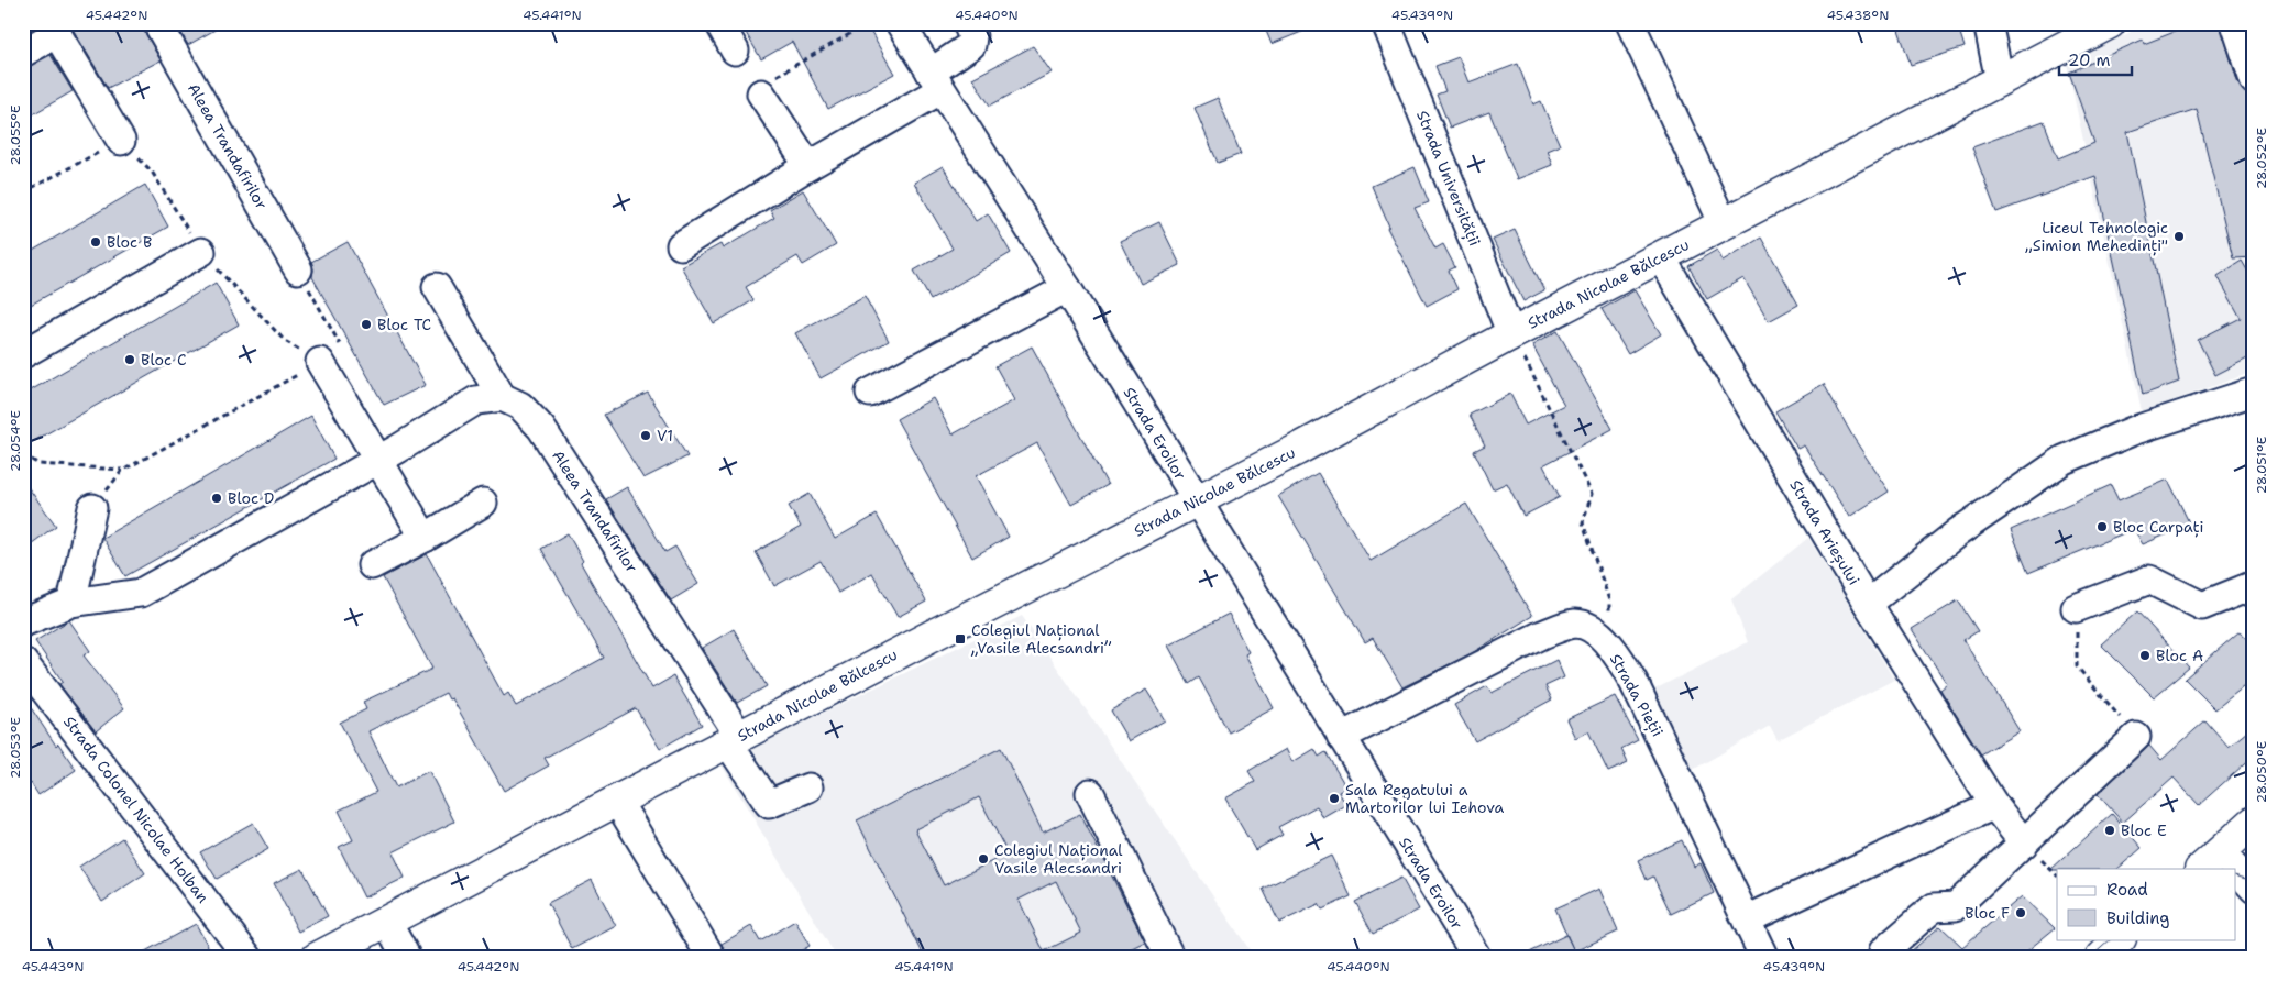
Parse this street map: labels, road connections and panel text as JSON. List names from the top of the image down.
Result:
{
  "streets": {
    "main road": ["Strada Nicolae Bălcescu"],
    "street": [
      "Aleea Trandafirilor",
      "Strada Universității",
      "Strada Eroilor",
      "Strada Arieșului",
      "Strada Pieții",
      "Strada Colonel Nicolae Holban"
    ]
  },
  "crossings": [
    ["Aleea Trandafirilor", "Strada Nicolae Bălcescu"],
    ["Strada Universității", "Strada Nicolae Bălcescu"],
    ["Strada Nicolae Bălcescu", "Strada Eroilor"],
    ["Strada Nicolae Bălcescu", "Strada Arieșului"],
    ["Strada Eroilor", "Strada Pieții"]
  ],
  "places": {
    "other": [
      "Liceul Tehnologic ,,Simion Mehedinți\"",
      "Bloc B",
      "Bloc TC",
      "Bloc C",
      "V1",
      "Bloc D",
      "Bloc Carpați",
      "Bloc A",
      "Sala Regatului a Martorilor lui Iehova",
      "Bloc E",
      "Colegiul Național Vasile Alecsandri",
      "Bloc F"
    ],
    "transit": ["Colegiul Național „Vasile Alecsandri”"]
  },
  "legend": ["Road", "Building"],
  "scale_bar": "20 m",
  "coordinates": [
    "45.442°N",
    "45.441°N",
    "45.440°N",
    "45.439°N",
    "45.438°N",
    "28.055°E",
    "28.052°E",
    "28.054°E",
    "28.051°E",
    "28.053°E",
    "28.050°E",
    "45.443°N"
  ]
}
